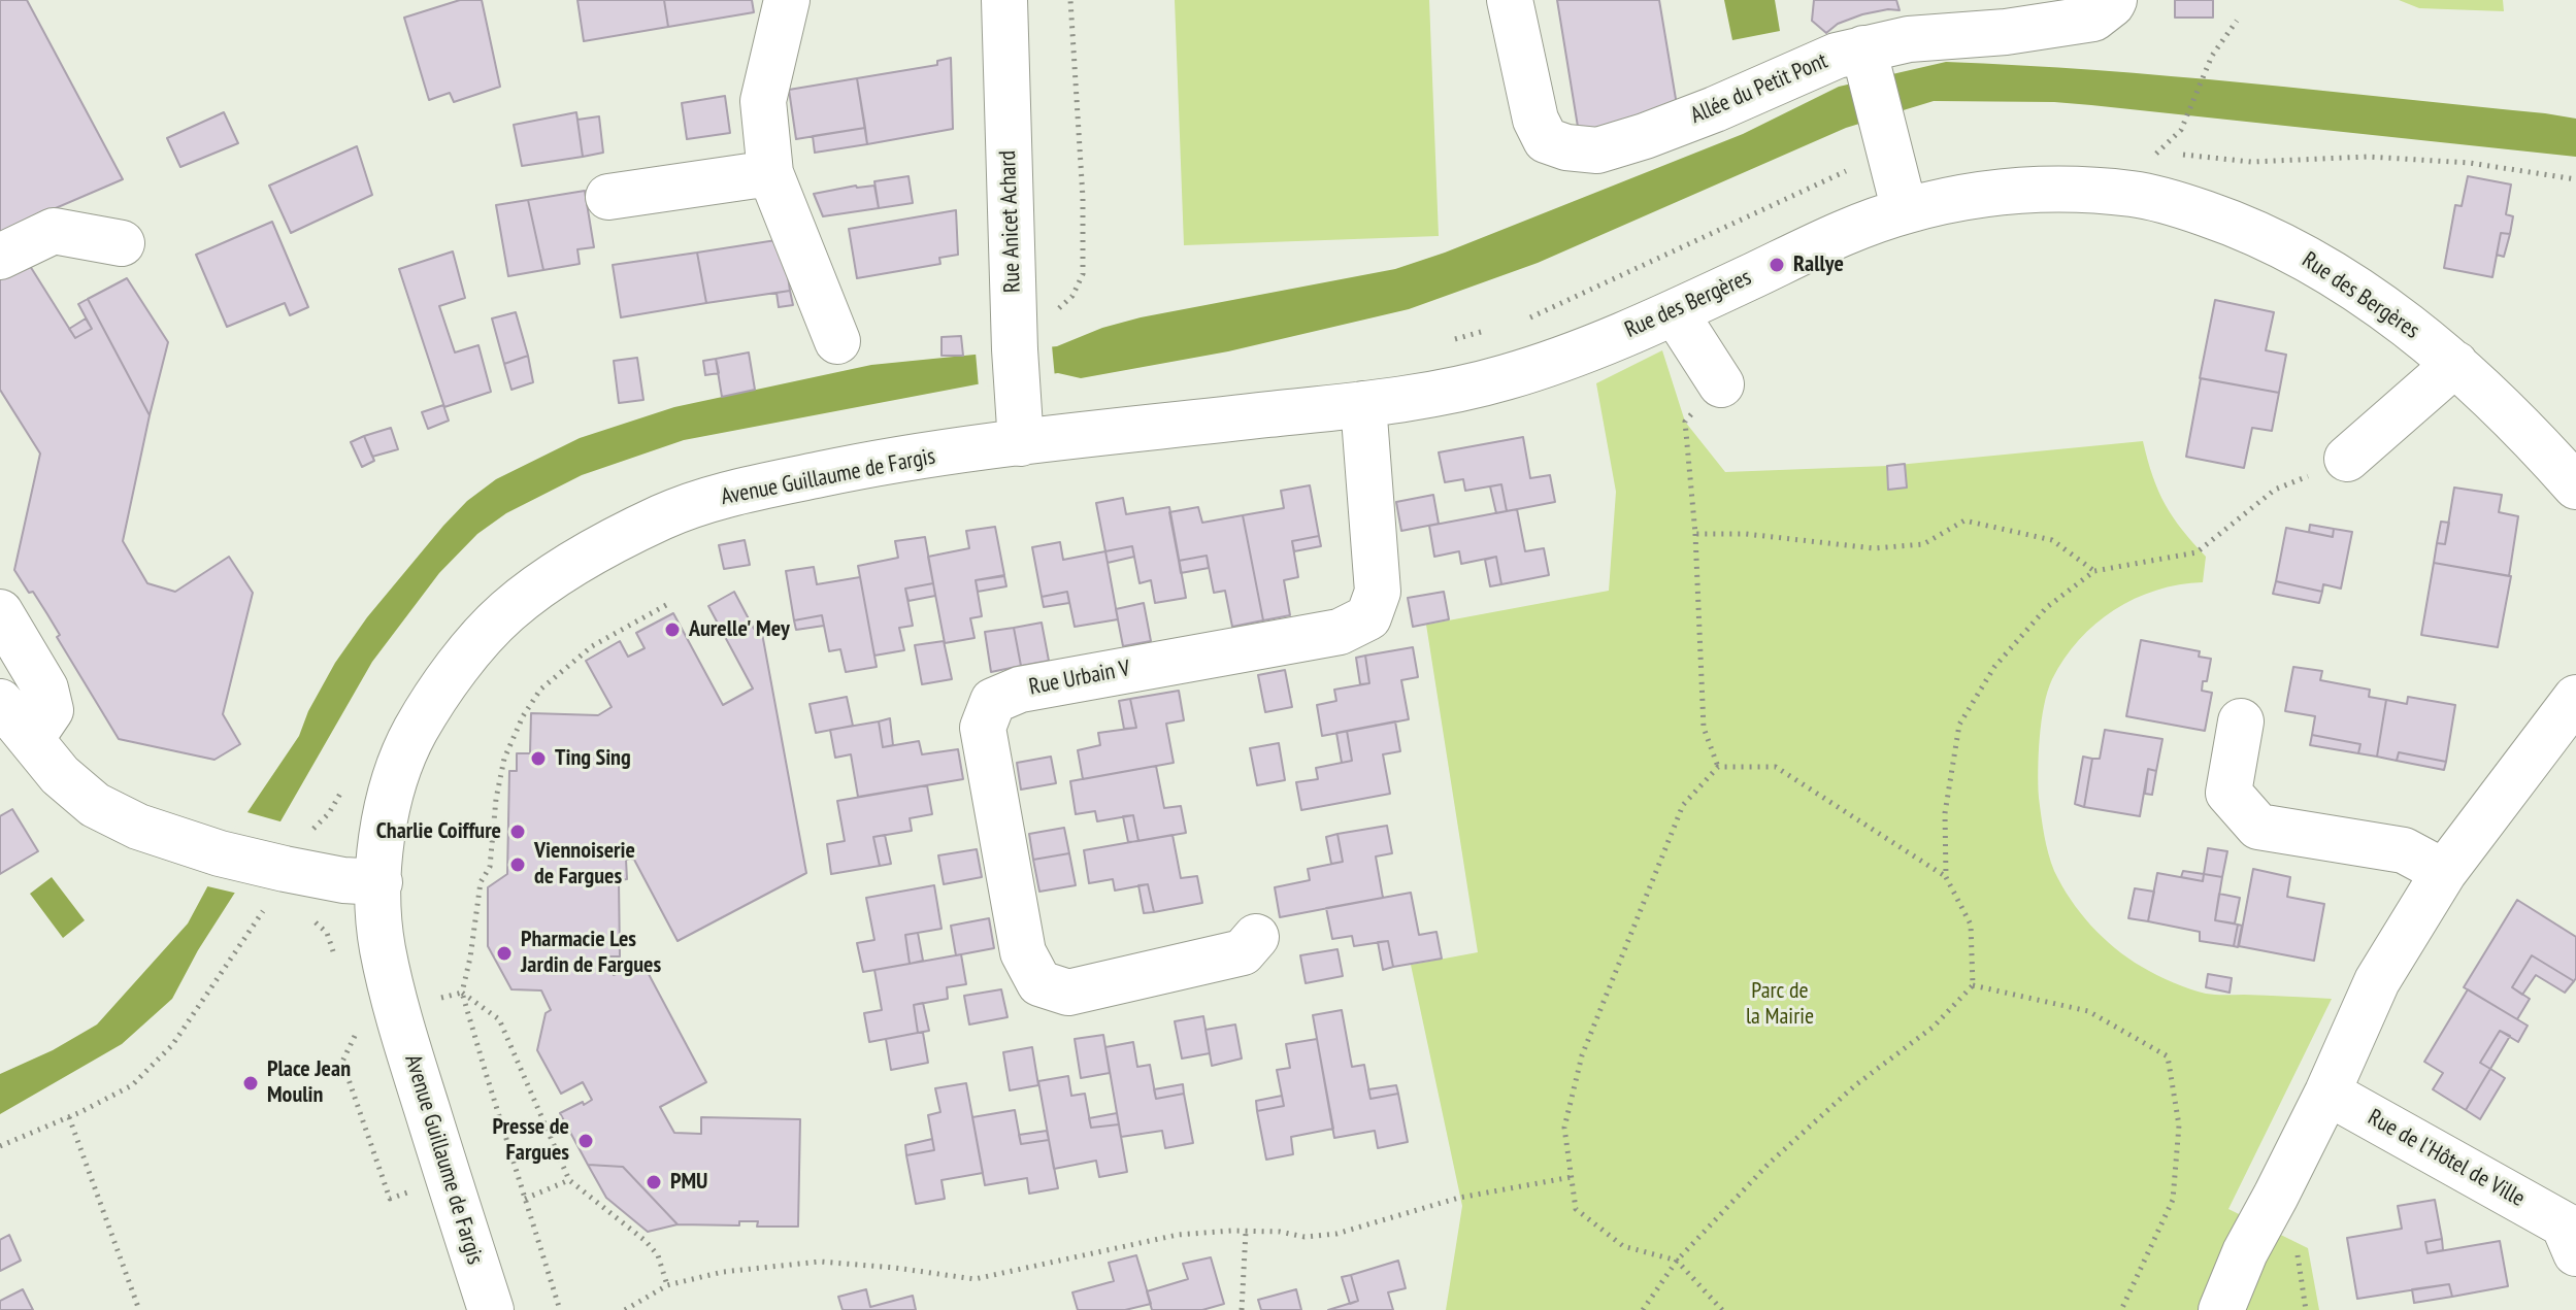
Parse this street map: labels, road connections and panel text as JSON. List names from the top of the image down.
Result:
{
  "streets": {
    "street": [
      "Allée du Petit Pont",
      "Rue Anicet Achard",
      "Rue des Bergères",
      "Avenue Guillaume de Fargis",
      "Rue Urbain V",
      "Rue de l'Hôtel de Ville"
    ]
  },
  "crossings": [
    ["Rue Anicet Achard", "Rue des Bergères"],
    ["Rue Anicet Achard", "Avenue Guillaume de Fargis"],
    ["Rue des Bergères", "Avenue Guillaume de Fargis"],
    ["Rue des Bergères", "Rue Urbain V"]
  ],
  "parks": ["Parc de la Mairie"],
  "places": [
    "Rallye",
    "Aurelle' Mey",
    "Ting Sing",
    "Charlie Coiffure",
    "Viennoiserie de Fargues",
    "Pharmacie Les Jardin de Fargues",
    "Place Jean Moulin",
    "Presse de Fargues",
    "PMU"
  ]
}
